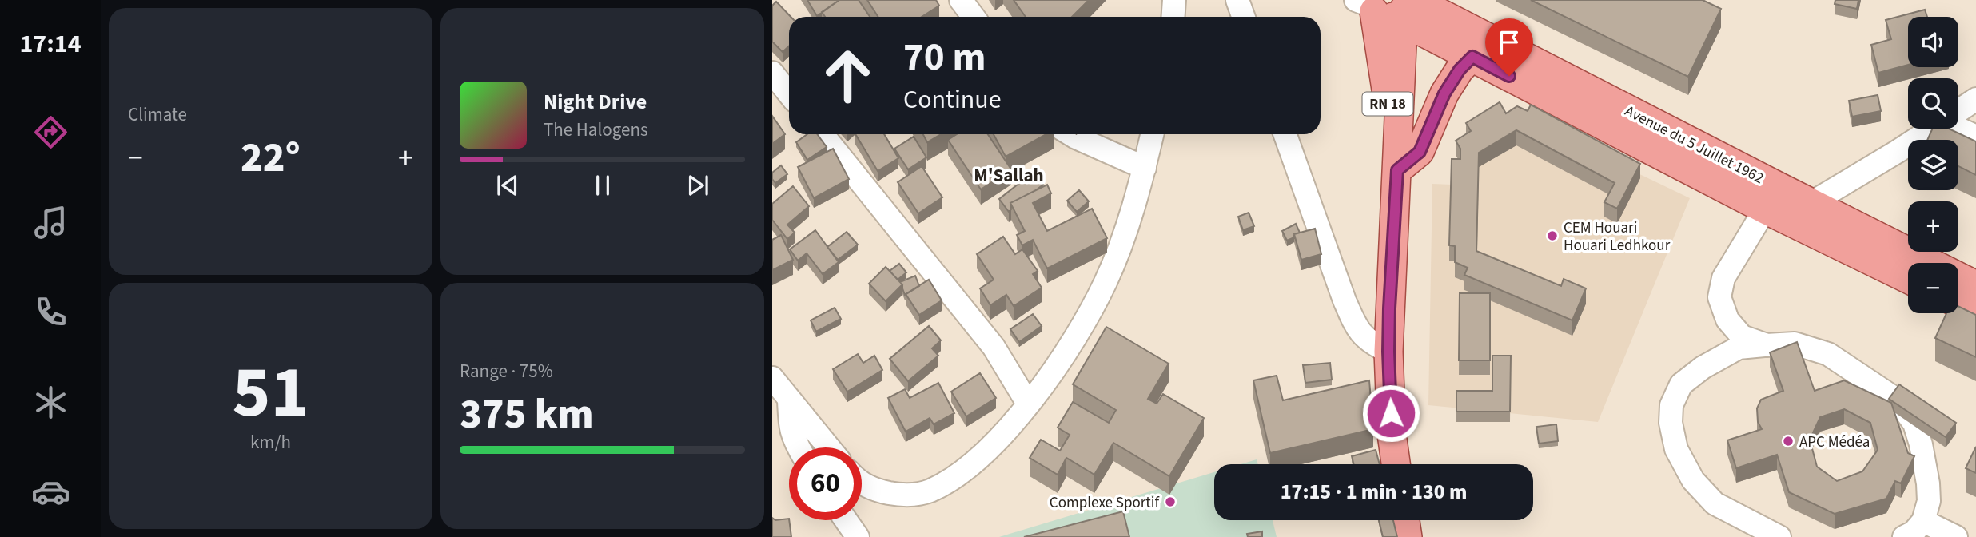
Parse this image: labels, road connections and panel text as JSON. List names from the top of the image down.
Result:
{
  "streets": {
    "main road": ["RN 18", "Avenue du 5 Juillet 1962"]
  },
  "crossings": [
    ["RN 18", "Avenue du 5 Juillet 1962"]
  ],
  "districts": ["M'Sallah"],
  "places": ["CEM Houari Houari Ledhkour", "APC Médéa", "Complexe Sportif"],
  "page": {
    "tabs": "17:14",
    "tile": [
      "Climate",
      ["51", "km/h"],
      ["Range · 75%", "375 km"]
    ],
    "map_buttons": ["+", "−"],
    "turn": ["70 m", "Continue"],
    "song": ["Night Drive", "The Halogens"],
    "heat": ["−", "22°", "+"],
    "limit": "60",
    "trip": "17:15 · 1 min · 130 m"
  }
}
